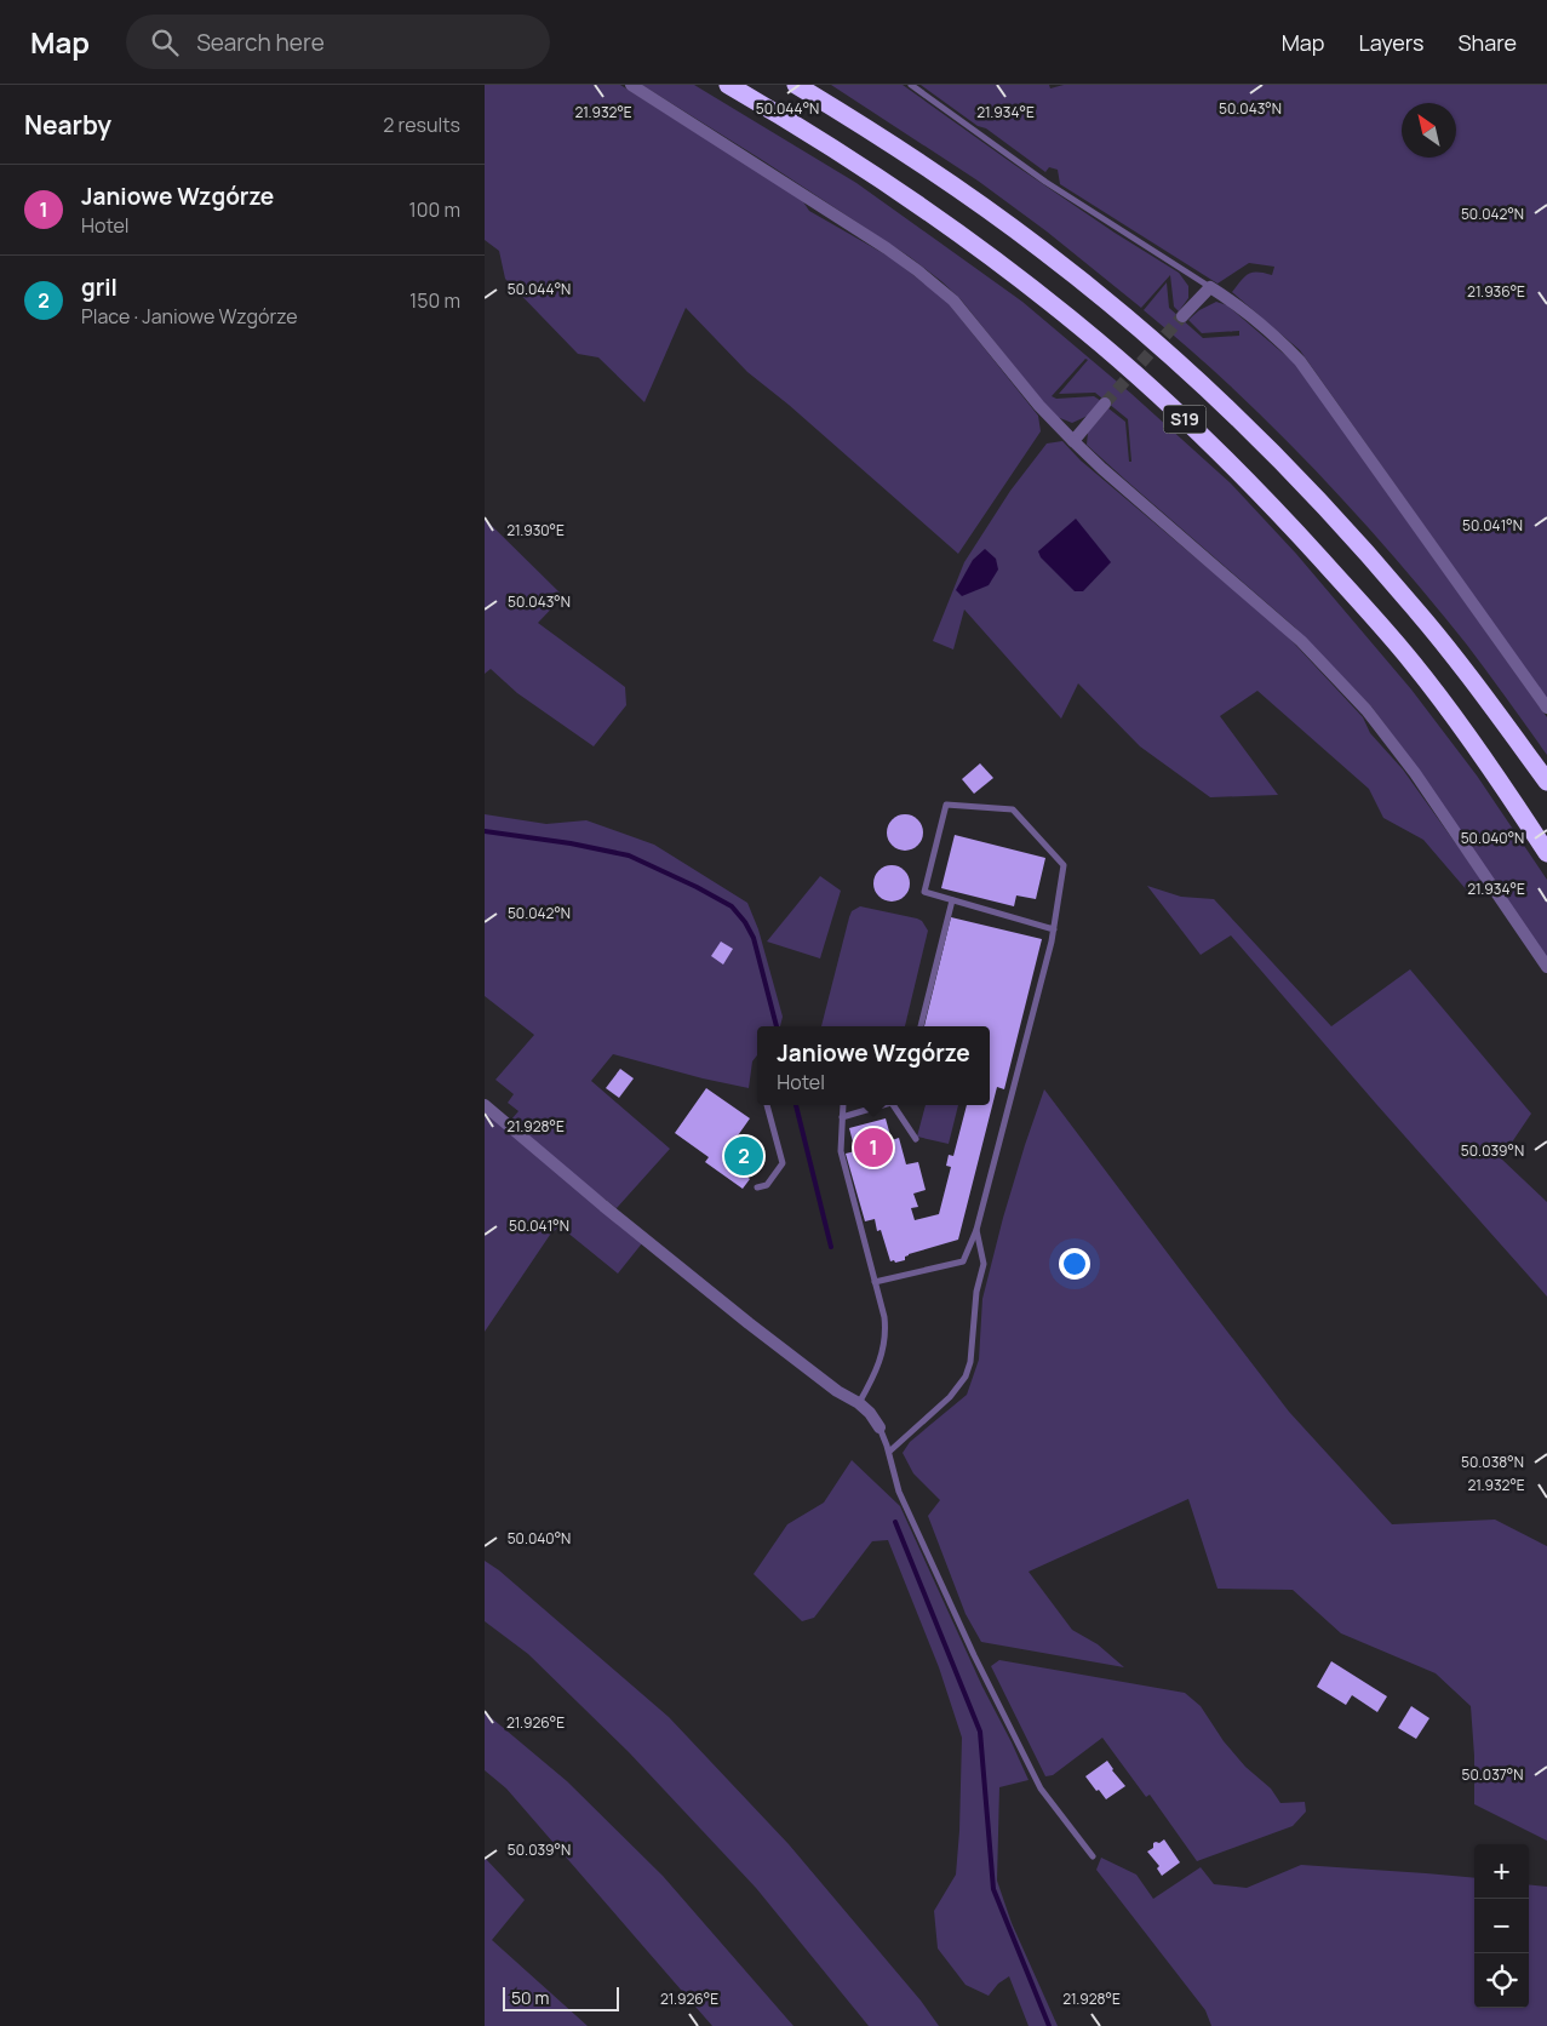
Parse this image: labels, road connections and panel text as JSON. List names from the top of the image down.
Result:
{
  "streets": {
    "highway": ["S19"]
  },
  "scale_bar": "50 m",
  "north": "top left",
  "page": {
    "header": "Map",
    "search": "Search here",
    "nav": ["Map", "Layers", "Share"],
    "heading": ["Nearby", "2 results"],
    "list": [
      {
        "mark": "1",
        "name": "Janiowe Wzgórze",
        "note": "Hotel",
        "value": "100 m"
      },
      {
        "mark": "2",
        "name": "gril",
        "note": "Place · Janiowe Wzgórze",
        "value": "150 m"
      }
    ],
    "popup": ["Janiowe Wzgórze", "Hotel"],
    "pins": ["1", "2"],
    "map_buttons": ["+", "−"],
    "scale": "50 m"
  },
  "coordinates": [
    "50.044°N",
    "50.043°N",
    "21.932°E",
    "21.934°E",
    "50.042°N",
    "21.936°E",
    "50.041°N",
    "21.930°E",
    "50.040°N",
    "21.928°E",
    "50.039°N",
    "50.038°N",
    "21.926°E",
    "50.037°N"
  ]
}
